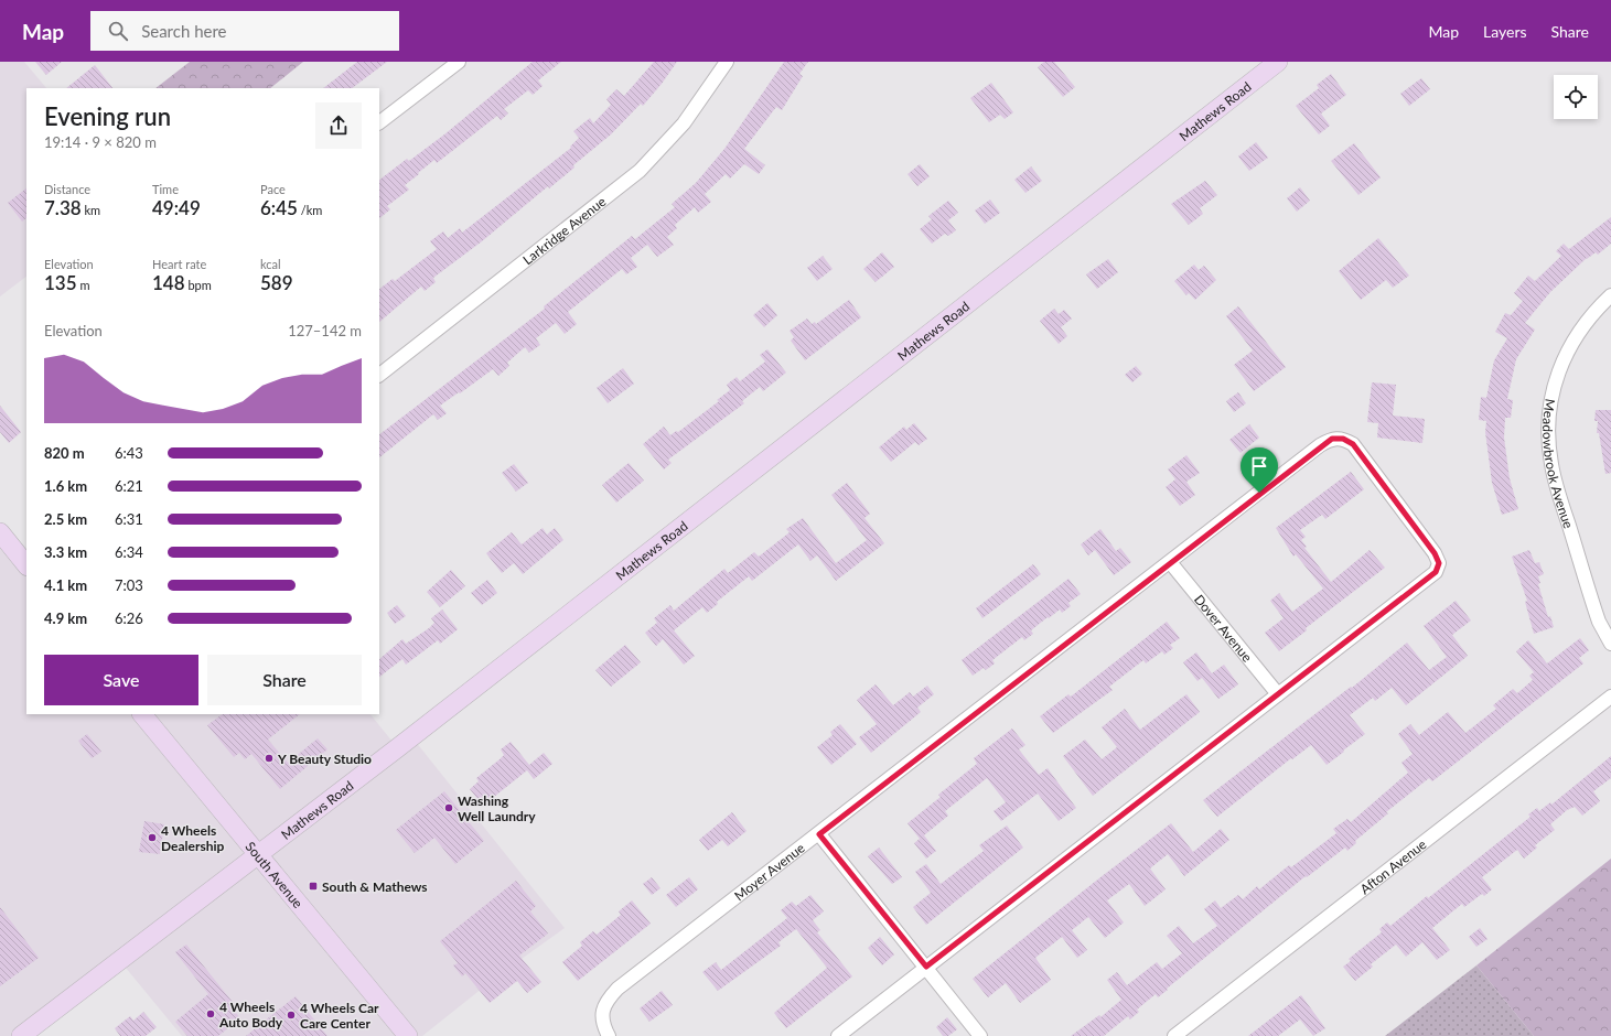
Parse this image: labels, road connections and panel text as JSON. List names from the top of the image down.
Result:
{
  "streets": {
    "street": [
      "Mathews Road",
      "Larkridge Avenue",
      "Meadowbrook Avenue",
      "Dover Avenue",
      "Afton Avenue",
      "Moyer Avenue",
      "South Avenue"
    ]
  },
  "crossings": [
    ["Mathews Road", "South Avenue"],
    ["Dover Avenue", "Moyer Avenue"]
  ],
  "places": {
    "other": [
      "Y Beauty Studio",
      "Washing Well Laundry",
      "4 Wheels Dealership",
      "4 Wheels Auto Body",
      "4 Wheels Car Care Center"
    ],
    "transit": ["South & Mathews"]
  },
  "page": {
    "header": "Map",
    "search": "Search here",
    "nav": ["Map", "Layers", "Share"],
    "heading": ["Evening run", "19:14 · 9 × 820 m"],
    "stats": [
      ["Distance", "7.38 km"],
      ["Time", "49:49"],
      ["Pace", "6:45 /km"],
      ["Elevation", "135 m"],
      ["Heart rate", "148 bpm"],
      ["kcal", "589"]
    ],
    "chart": ["Elevation", "127–142 m"],
    "list": [
      {
        "name": "820 m",
        "note": "6:43"
      },
      {
        "name": "1.6 km",
        "note": "6:21"
      },
      {
        "name": "2.5 km",
        "note": "6:31"
      },
      {
        "name": "3.3 km",
        "note": "6:34"
      },
      {
        "name": "4.1 km",
        "note": "7:03"
      },
      {
        "name": "4.9 km",
        "note": "6:26"
      }
    ],
    "buttons": ["Save", "Share"]
  }
}
